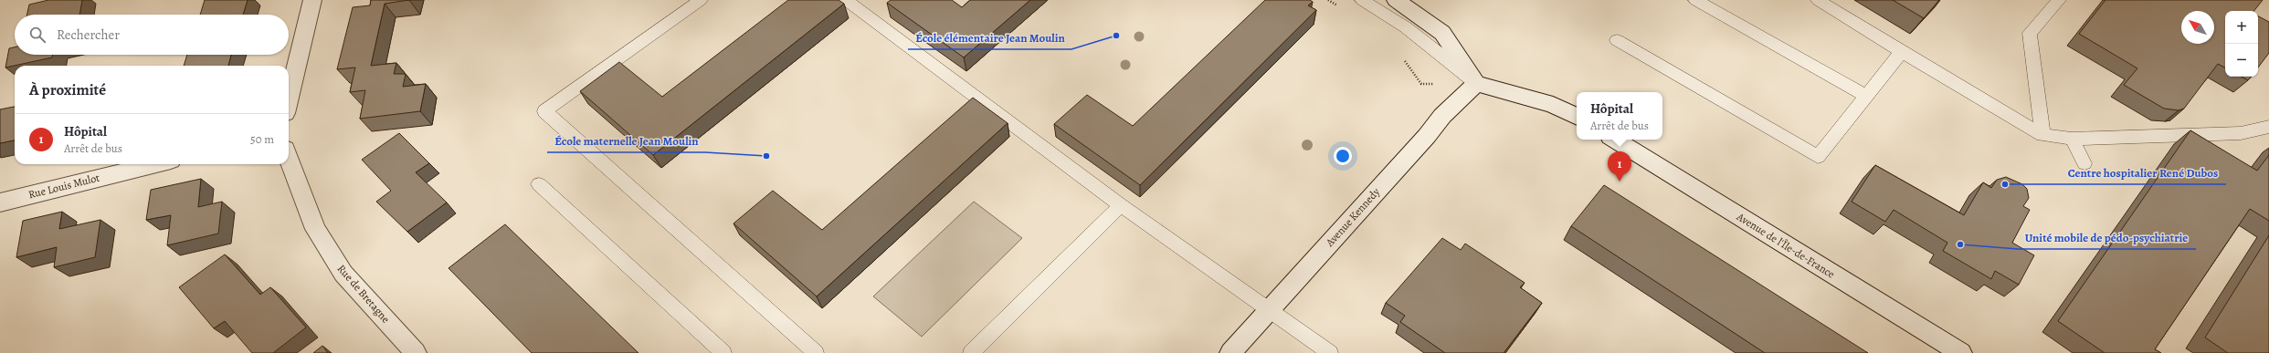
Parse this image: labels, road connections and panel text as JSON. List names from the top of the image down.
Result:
{
  "streets": {
    "street": [
      "Rue Louis Mulot",
      "Avenue Kennedy",
      "Avenue de l'Île-de-France",
      "Rue de Bretagne"
    ]
  },
  "places": [
    "École élémentaire Jean Moulin",
    "École maternelle Jean Moulin",
    "Centre hospitalier René Dubos",
    "Unité mobile de pédo-psychiatrie"
  ],
  "north": "top left",
  "page": {
    "map_buttons": ["+", "−"],
    "search": "Rechercher",
    "heading": "À proximité",
    "popup": ["Hôpital", "Arrêt de bus"],
    "list": [
      {
        "mark": "1",
        "name": "Hôpital",
        "note": "Arrêt de bus",
        "value": "50 m"
      }
    ],
    "pins": "1"
  }
}
